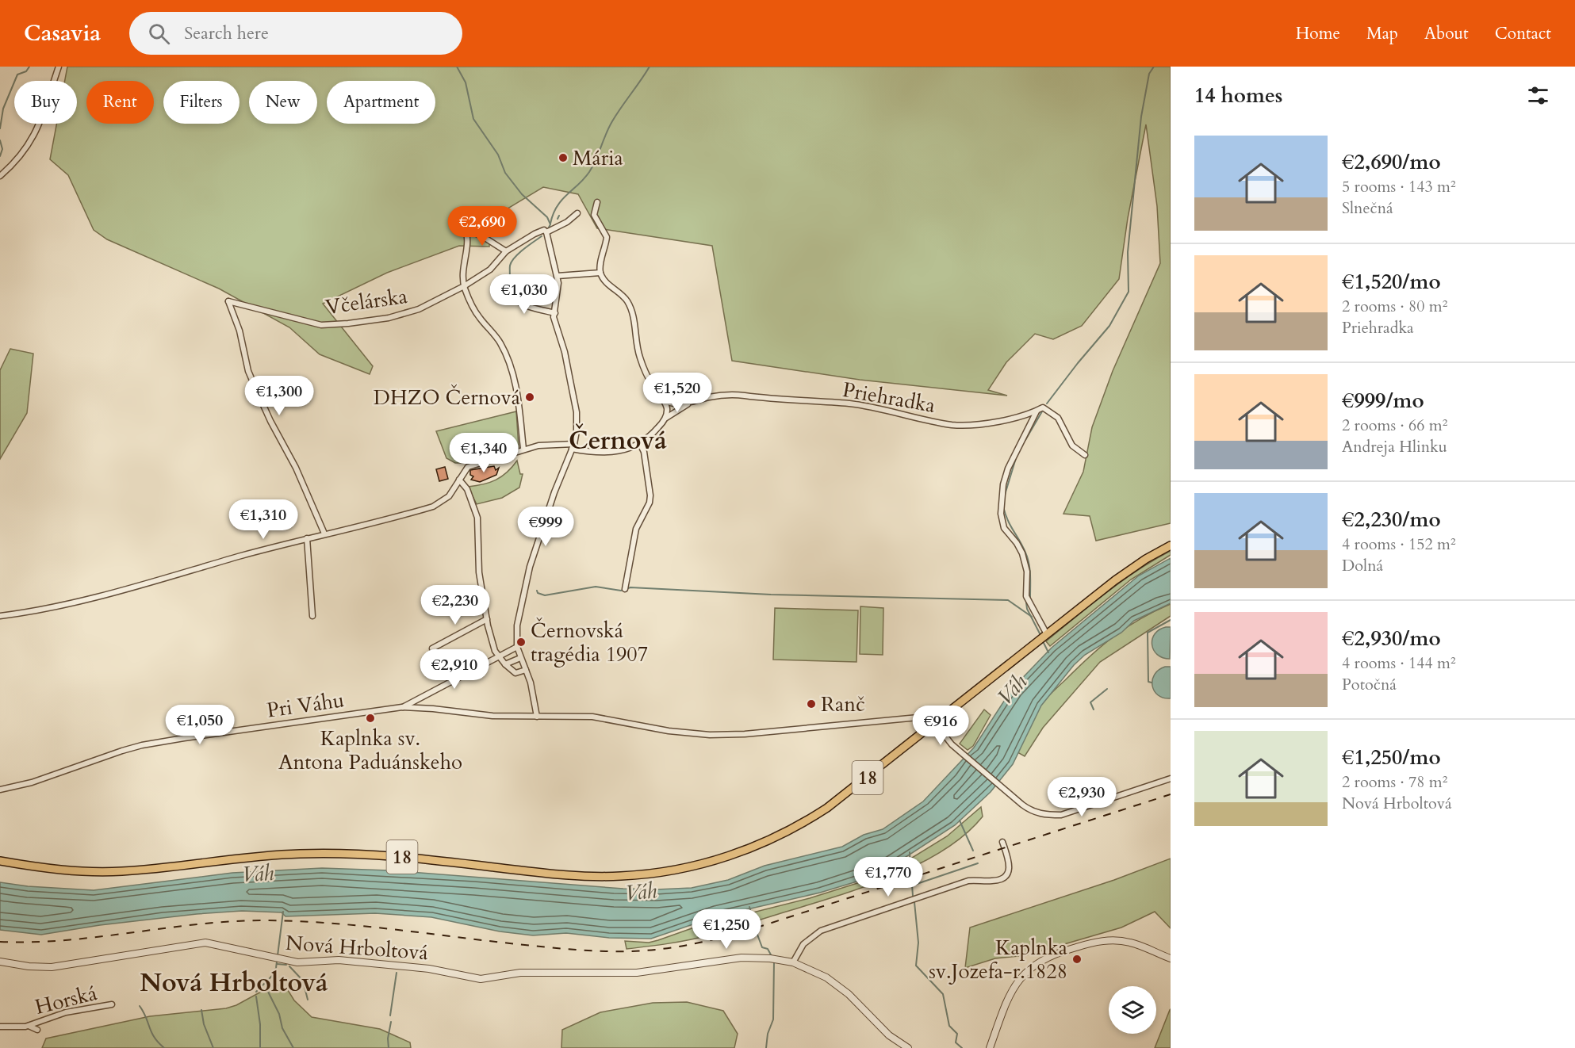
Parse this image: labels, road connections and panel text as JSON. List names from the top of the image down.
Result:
{
  "streets": {
    "main road": ["18"],
    "street": [
      "Včelárska",
      "Priehradka",
      "Pri Váhu",
      "Nová Hrboltová",
      "Horská"
    ]
  },
  "crossings": [
    ["Pri Váhu", "18"]
  ],
  "districts": ["Černová", "Nová Hrboltová"],
  "water": ["Váh"],
  "places": [
    "Mária",
    "DHZO Černová",
    "Černovská tragédia 1907",
    "Ranč",
    "Kaplnka sv. Antona Paduánskeho",
    "Kaplnka sv.Jozefa-r.1828"
  ],
  "page": {
    "header": "Casavia",
    "search": "Search here",
    "nav": [
      "Home",
      "Map",
      "About",
      "Contact"
    ],
    "heading": "14 homes",
    "chip": [
      "Buy",
      "Rent",
      "Filters",
      "New",
      "Apartment"
    ],
    "list": [
      {
        "name": "€2,690/mo",
        "note": "5 rooms · 143 m² · Slnečná"
      },
      {
        "name": "€1,520/mo",
        "note": "2 rooms · 80 m² · Priehradka"
      },
      {
        "name": "€999/mo",
        "note": "2 rooms · 66 m² · Andreja Hlinku"
      },
      {
        "name": "€2,230/mo",
        "note": "4 rooms · 152 m² · Dolná"
      },
      {
        "name": "€2,930/mo",
        "note": "4 rooms · 144 m² · Potočná"
      },
      {
        "name": "€1,250/mo",
        "note": "2 rooms · 78 m² · Nová Hrboltová"
      }
    ],
    "price": [
      "€2,690",
      "€1,030",
      "€1,520",
      "€1,300",
      "€1,340",
      "€1,310",
      "€999",
      "€2,230",
      "€2,910",
      "€1,050",
      "€916",
      "€2,930",
      "€1,770",
      "€1,250"
    ]
  }
}
